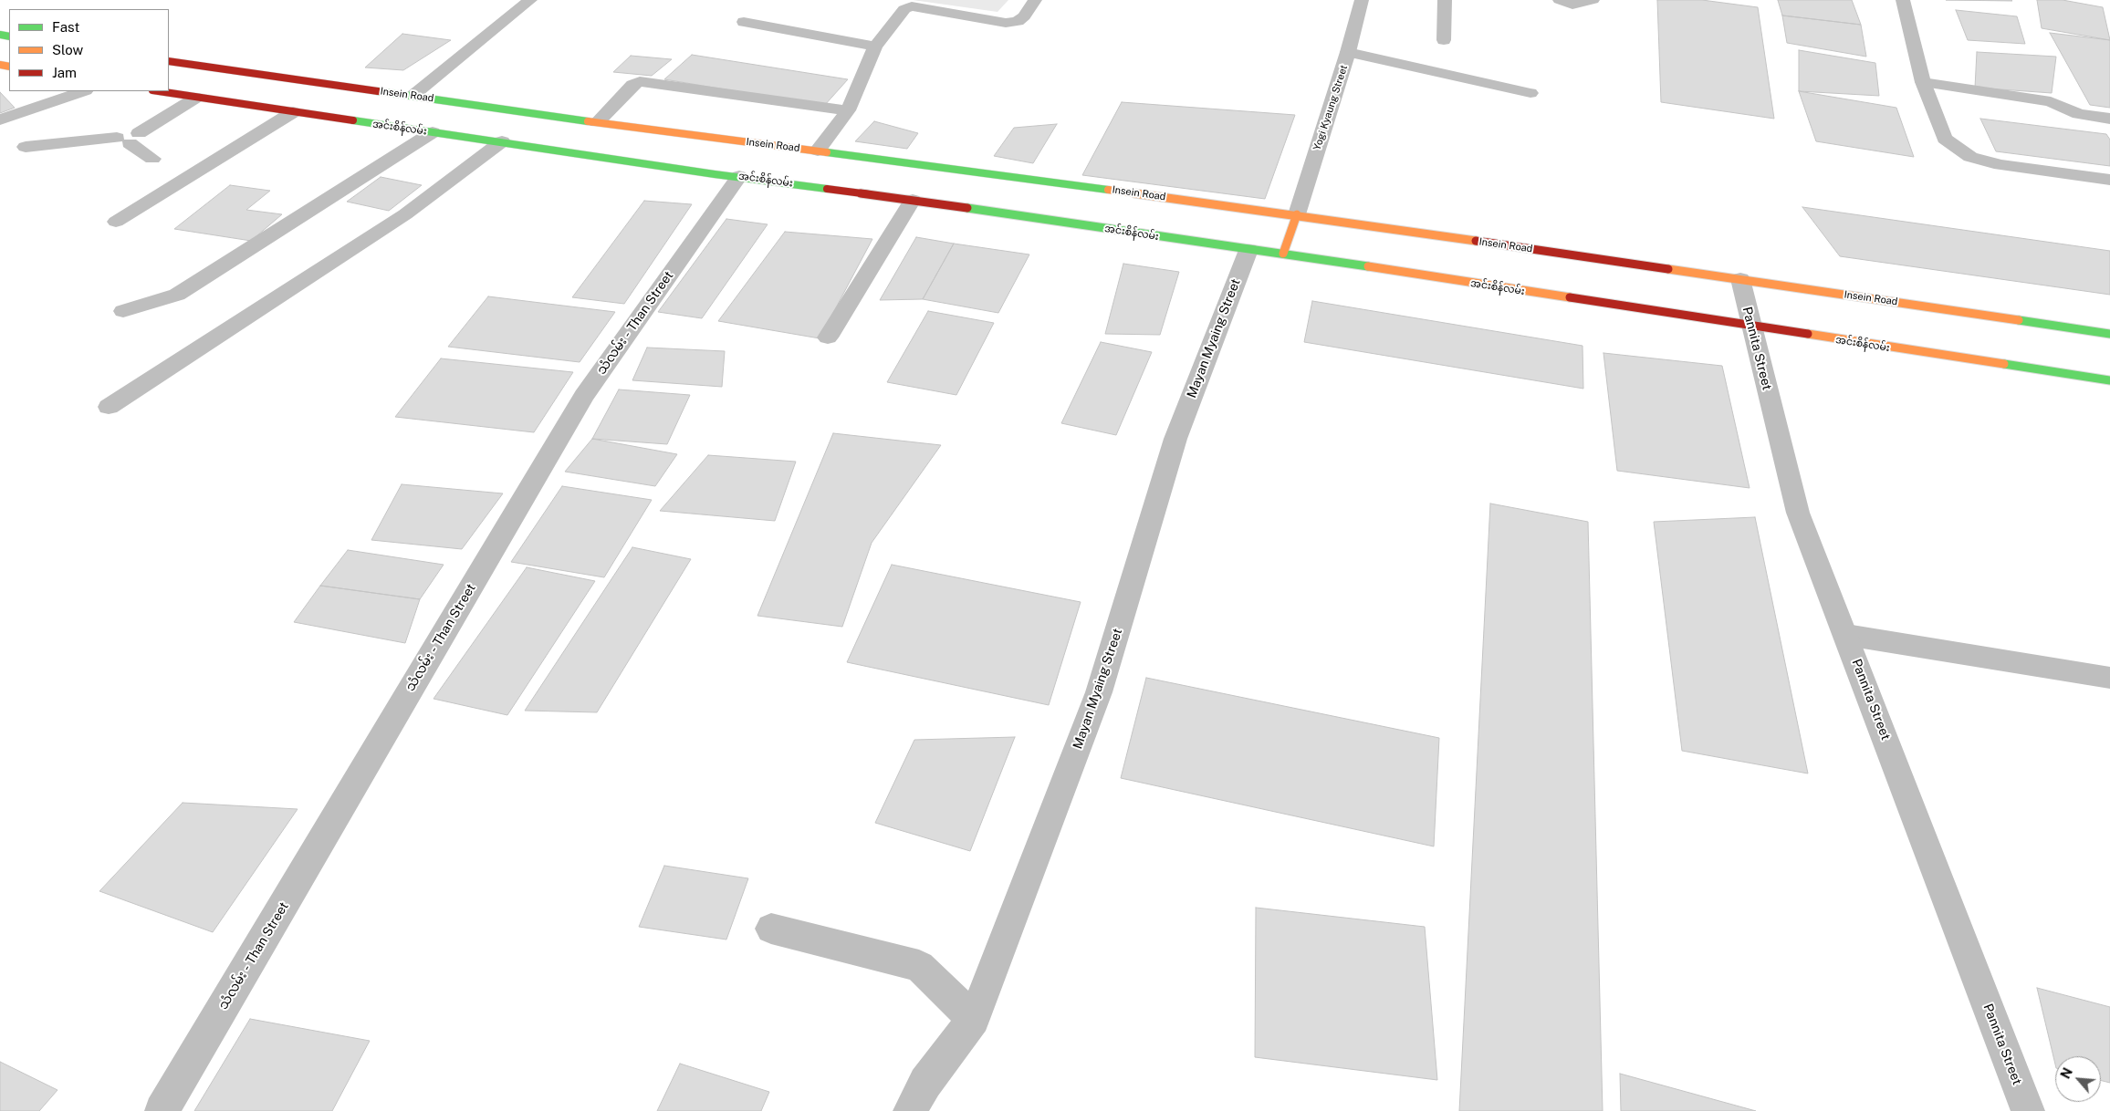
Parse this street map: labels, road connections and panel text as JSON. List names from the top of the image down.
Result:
{
  "streets": {
    "main road": ["Insein Road", "အင်းစိန်လမ်း"],
    "street": [
      "Yogi Kyaung Street",
      "သံလမ်း - Than Street",
      "Mayan Myaing Street",
      "Pannita Street"
    ]
  },
  "crossings": [
    ["Insein Road", "Yogi Kyaung Street"],
    ["Insein Road", "Pannita Street"],
    ["အင်းစိန်လမ်း", "သံလမ်း - Than Street"],
    ["အင်းစိန်လမ်း", "Mayan Myaing Street"],
    ["အင်းစိန်လမ်း", "Pannita Street"]
  ],
  "legend": ["Fast", "Slow", "Jam"],
  "north": "top left"
}
